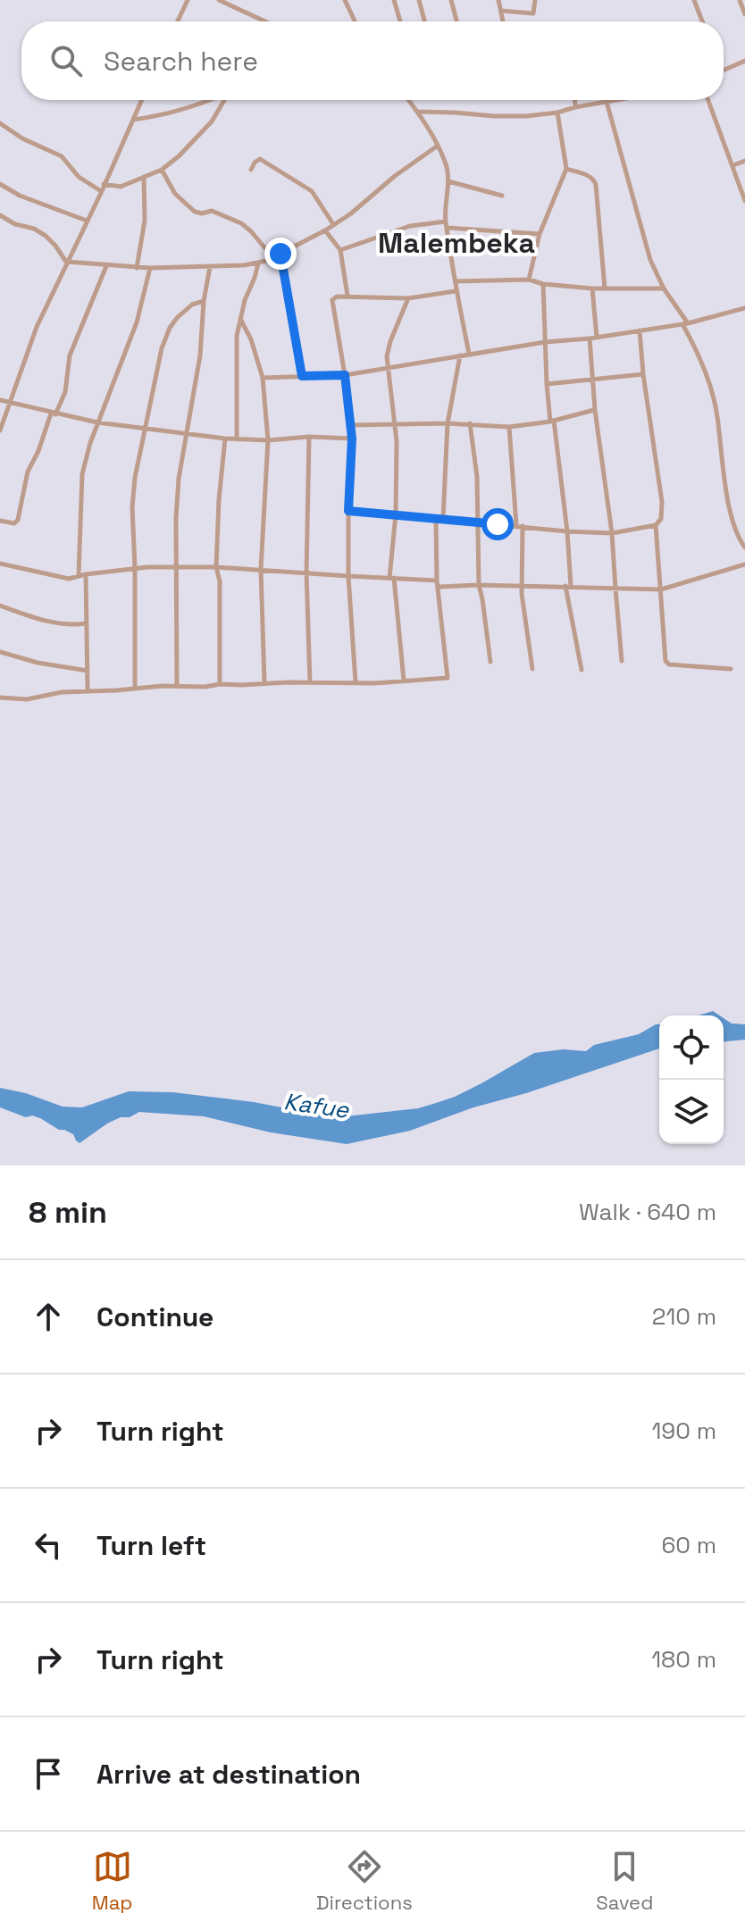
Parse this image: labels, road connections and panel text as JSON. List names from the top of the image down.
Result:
{
  "districts": ["Malembeka"],
  "water": ["Kafue"],
  "page": {
    "search": "Search here",
    "heading": ["8 min", "Walk · 640 m"],
    "list": [
      ["Continue", "210 m"],
      ["Turn right", "190 m"],
      ["Turn left", "60 m"],
      ["Turn right", "180 m"],
      "Arrive at destination"
    ],
    "nav": ["Map", "Directions", "Saved"]
  }
}
